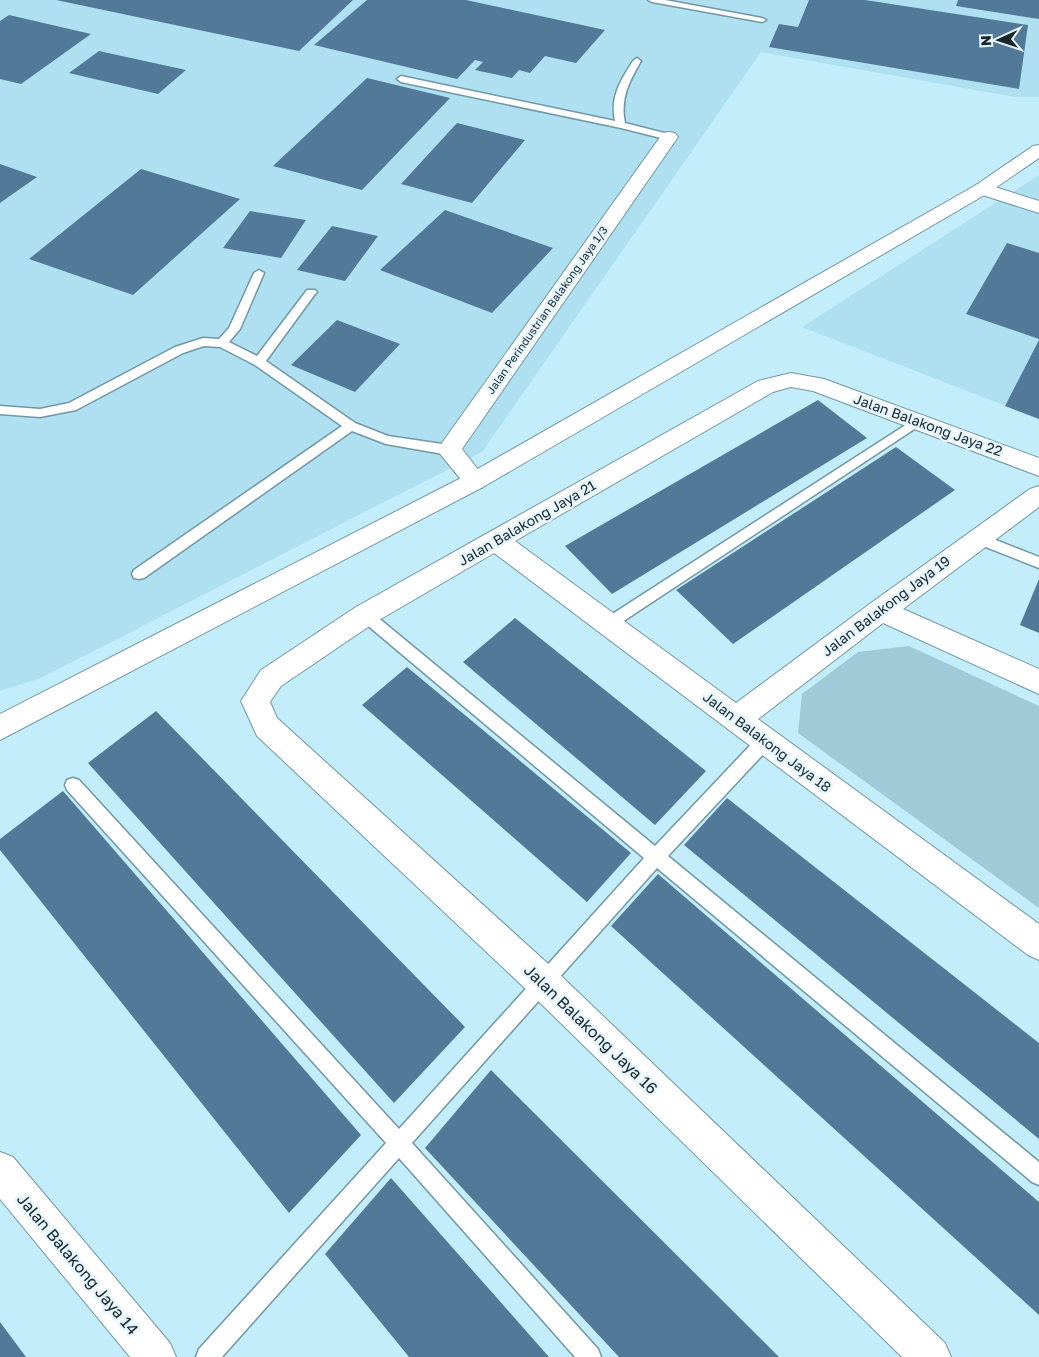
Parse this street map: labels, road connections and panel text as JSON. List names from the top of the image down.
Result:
{
  "streets": {
    "street": [
      "Jalan Perindustrian Balakong Jaya 1/3",
      "Jalan Balakong Jaya 22",
      "Jalan Balakong Jaya 21",
      "Jalan Balakong Jaya 19",
      "Jalan Balakong Jaya 18",
      "Jalan Balakong Jaya 16",
      "Jalan Balakong Jaya 14"
    ]
  },
  "crossings": [
    ["Jalan Balakong Jaya 22", "Jalan Balakong Jaya 21"],
    ["Jalan Balakong Jaya 21", "Jalan Balakong Jaya 18"],
    ["Jalan Balakong Jaya 21", "Jalan Balakong Jaya 16"],
    ["Jalan Balakong Jaya 19", "Jalan Balakong Jaya 18"]
  ],
  "north": "left"
}
